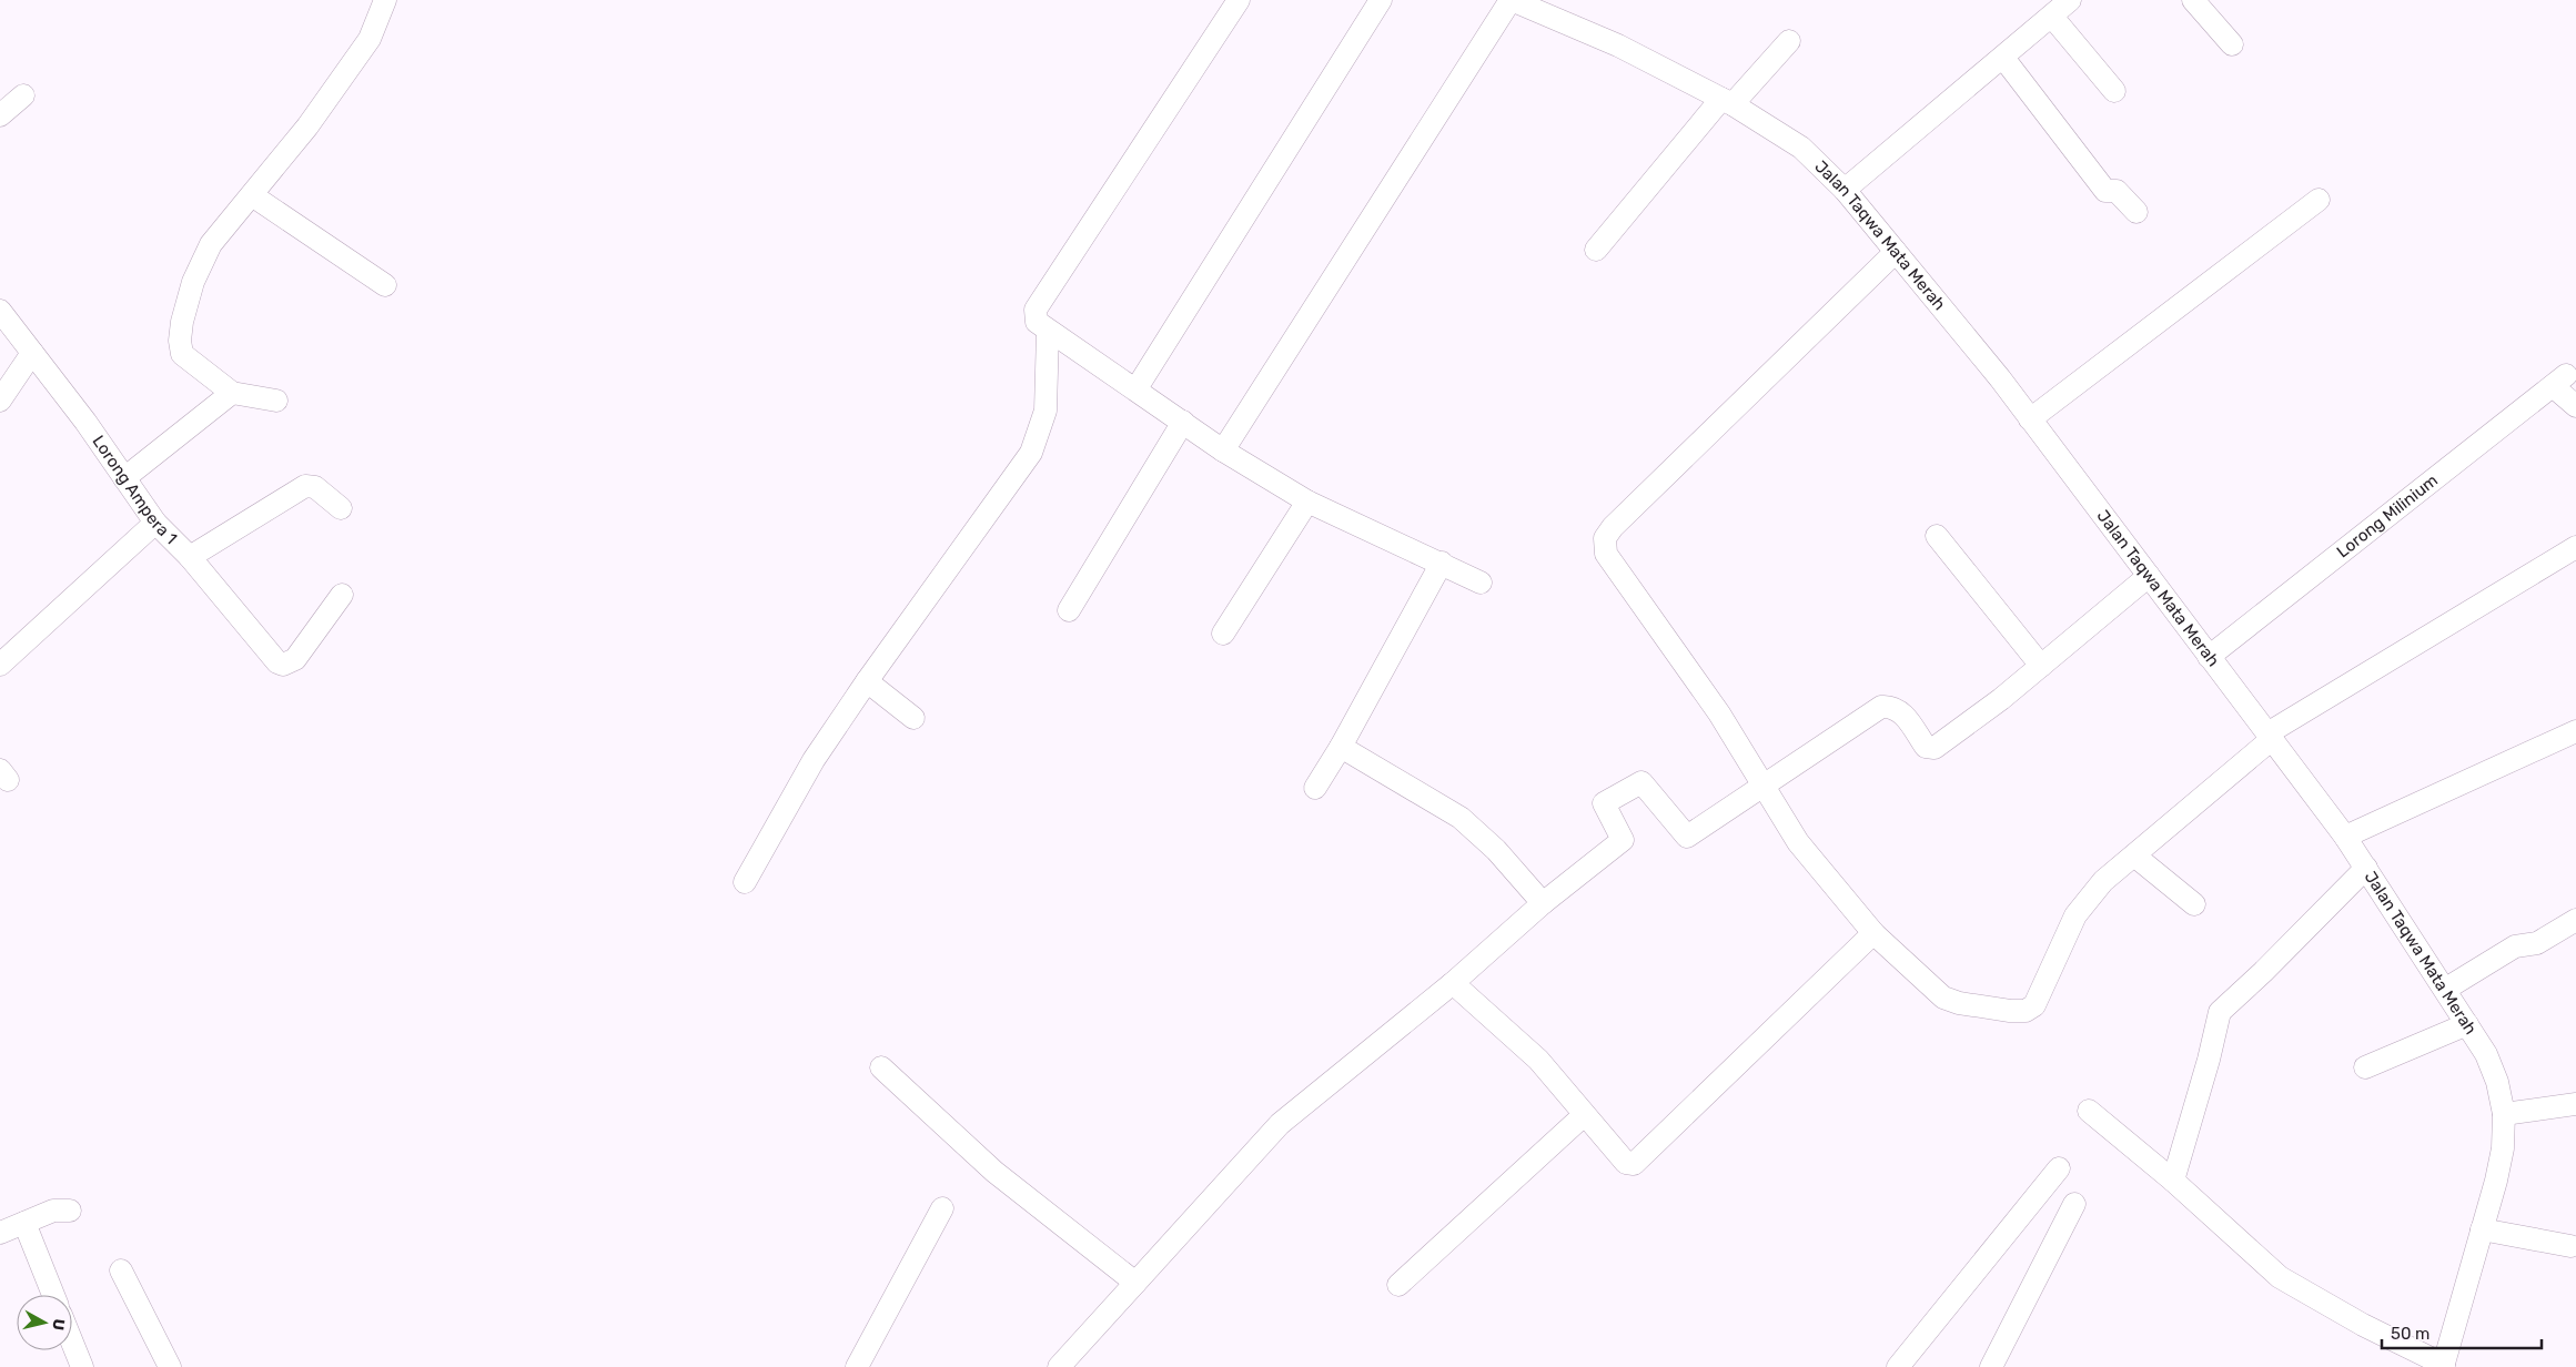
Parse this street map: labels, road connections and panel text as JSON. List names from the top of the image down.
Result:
{
  "streets": {
    "street": ["Jalan Taqwa Mata Merah", "Lorong Ampera 1", "Lorong Milinium"]
  },
  "crossings": [
    ["Jalan Taqwa Mata Merah", "Lorong Milinium"]
  ],
  "scale_bar": "50 m",
  "north": "right"
}
